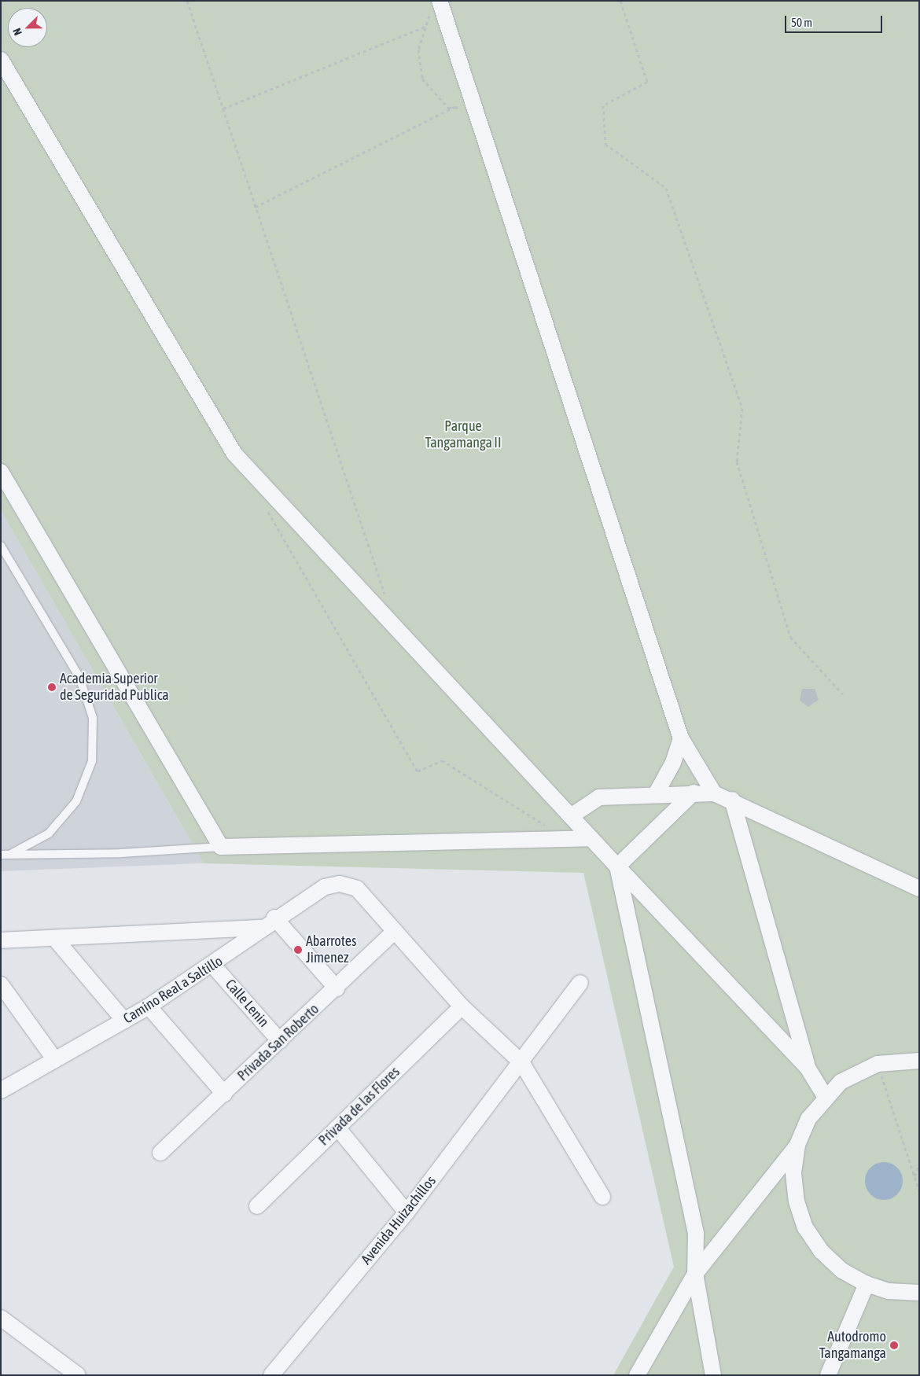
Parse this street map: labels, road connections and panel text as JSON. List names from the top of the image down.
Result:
{
  "streets": {
    "street": [
      "Camino Real a Saltillo",
      "Calle Lenin",
      "Privada San Roberto",
      "Privada de las Flores",
      "Avenida Huizachillos"
    ]
  },
  "crossings": [
    ["Camino Real a Saltillo", "Calle Lenin"],
    ["Camino Real a Saltillo", "Privada San Roberto"],
    ["Calle Lenin", "Privada San Roberto"]
  ],
  "parks": ["Parque Tangamanga II"],
  "places": ["Academia Superior de Seguridad Publica", "Abarrotes Jimenez", "Autodromo Tangamanga"],
  "scale_bar": "50 m",
  "north": "bottom left"
}
